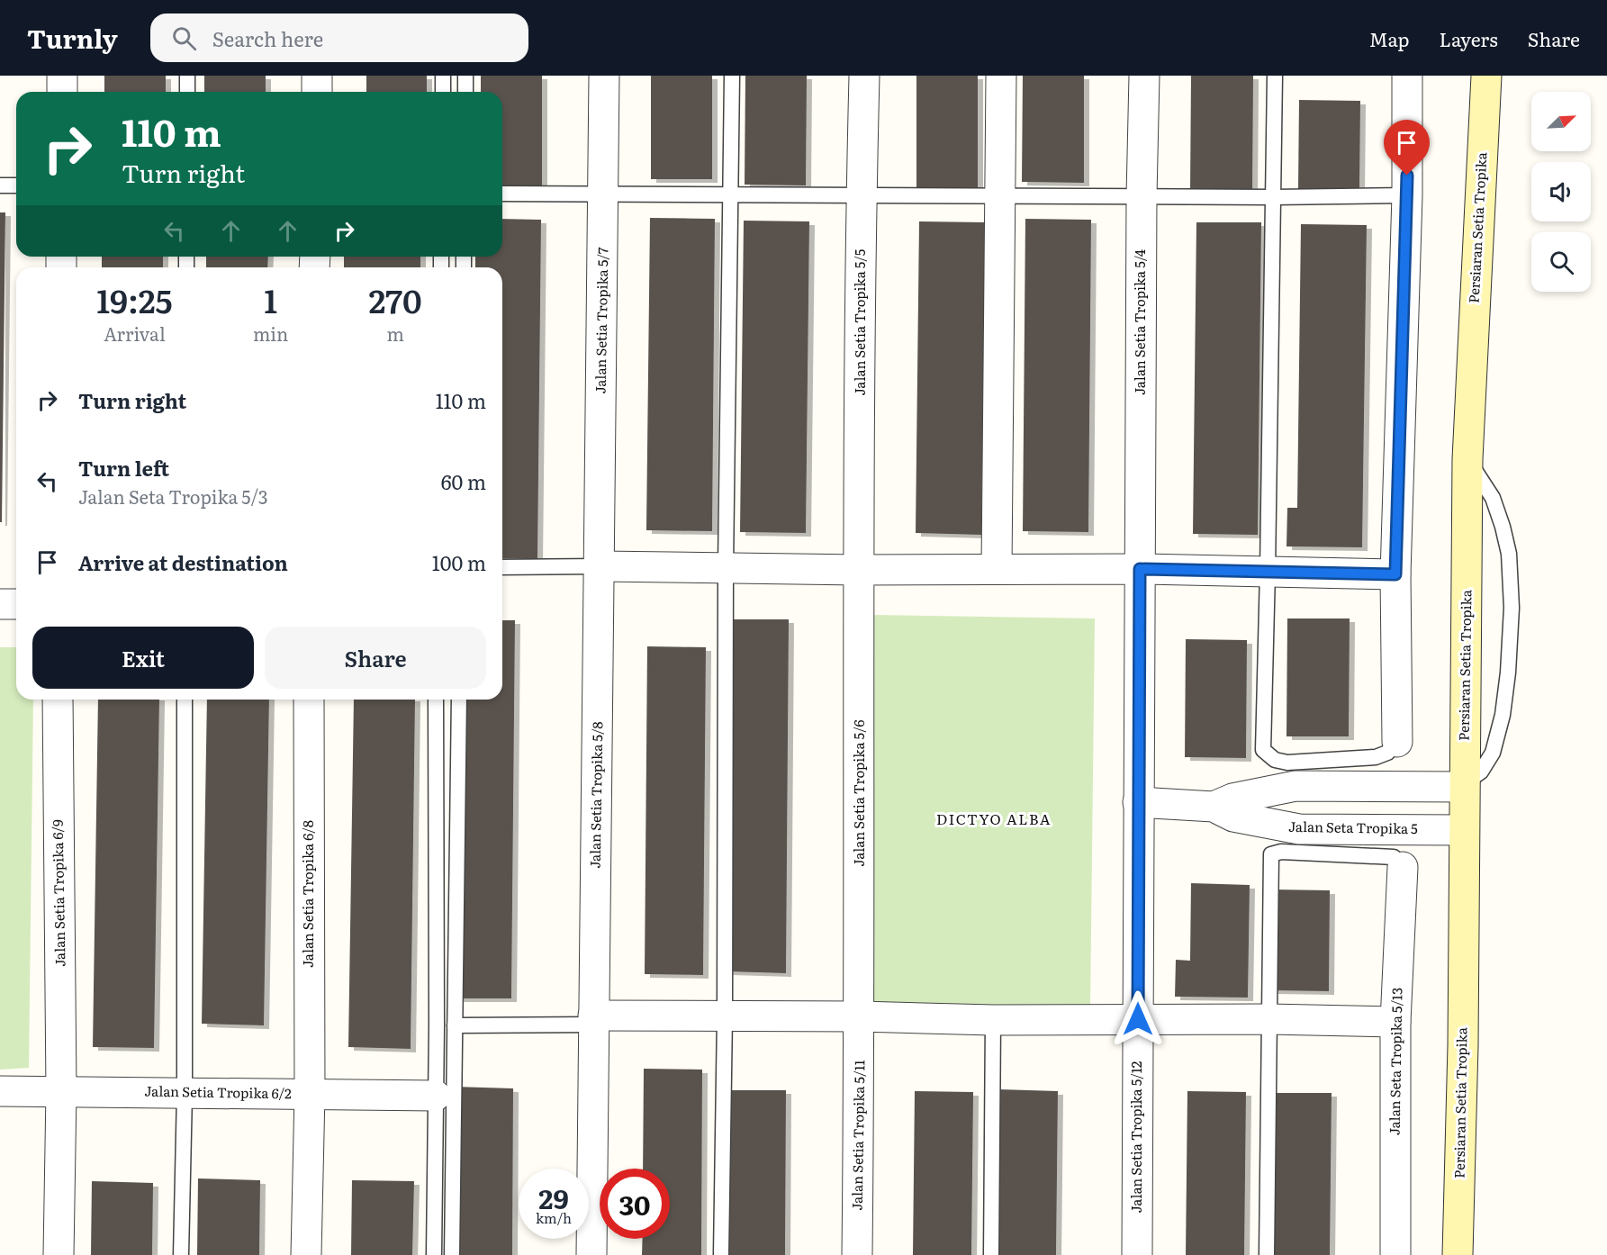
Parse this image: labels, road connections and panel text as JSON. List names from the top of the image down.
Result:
{
  "streets": {
    "street": [
      "Persiaran Setia Tropika",
      "Jalan Setia Tropika 5/7",
      "Jalan Setia Tropika 5/5",
      "Jalan Setia Tropika 5/4",
      "Jalan Setia Tropika 5/6",
      "Jalan Setia Tropika 5/8",
      "Jalan Seta Tropika 5",
      "Jalan Setia Tropika 6/9",
      "Jalan Setia Tropika 6/8",
      "Jalan Seta Tropika 5/13",
      "Jalan Setia Tropika 6/2",
      "Jalan Setia Tropika 5/11",
      "Jalan Setia Tropika 5/12"
    ]
  },
  "crossings": [
    ["Persiaran Setia Tropika", "Jalan Seta Tropika 5"],
    ["Jalan Setia Tropika 5/7", "Jalan Setia Tropika 5/8"],
    ["Jalan Setia Tropika 5/5", "Jalan Setia Tropika 5/6"],
    ["Jalan Setia Tropika 5/4", "Jalan Seta Tropika 5"],
    ["Jalan Setia Tropika 5/4", "Jalan Setia Tropika 5/12"],
    ["Jalan Setia Tropika 5/6", "Jalan Setia Tropika 5/11"],
    ["Jalan Seta Tropika 5", "Jalan Setia Tropika 5/12"],
    ["Jalan Setia Tropika 6/9", "Jalan Setia Tropika 6/2"],
    ["Jalan Setia Tropika 6/8", "Jalan Setia Tropika 6/2"]
  ],
  "districts": ["DICTYO ALBA"],
  "north": "top right",
  "page": {
    "header": "Turnly",
    "search": "Search here",
    "nav": ["Map", "Layers", "Share"],
    "turn": ["110 m", "Turn right"],
    "eta": [
      "19:25",
      "Arrival",
      "1",
      "min",
      "270",
      "m"
    ],
    "list": [
      {
        "name": "Turn right",
        "value": "110 m"
      },
      {
        "name": "Turn left",
        "note": "Jalan Seta Tropika 5/3",
        "value": "60 m"
      },
      {
        "name": "Arrive at destination",
        "value": "100 m"
      }
    ],
    "buttons": ["Exit", "Share"],
    "speed": "29 km/h",
    "limit": "30"
  }
}
